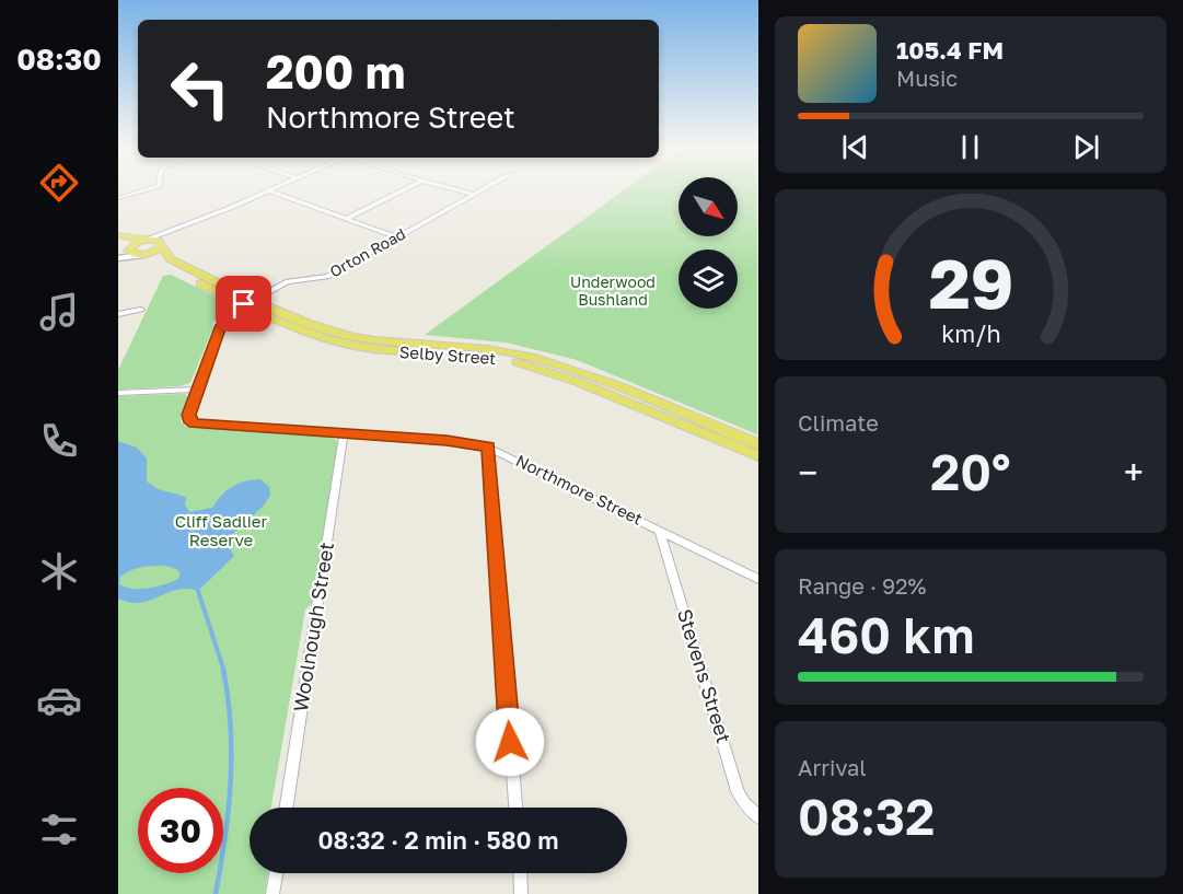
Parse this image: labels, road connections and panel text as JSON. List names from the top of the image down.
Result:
{
  "streets": {
    "main road": ["Selby Street"],
    "street": [
      "Orton Road",
      "Northmore Street",
      "Woolnough Street",
      "Stevens Street"
    ]
  },
  "crossings": [
    ["Orton Road", "Selby Street"],
    ["Orton Road", "Northmore Street"],
    ["Northmore Street", "Woolnough Street"],
    ["Northmore Street", "Stevens Street"]
  ],
  "parks": ["Underwood Bushland", "Cliff Sadlier Reserve"],
  "north": "bottom right",
  "page": {
    "tabs": "08:30",
    "turn": ["200 m", "Northmore Street"],
    "song": ["105.4 FM", "Music"],
    "tile": [
      "Climate",
      ["Range · 92%", "460 km"],
      ["Arrival", "08:32"]
    ],
    "heat": ["−", "20°", "+"],
    "limit": "30",
    "trip": "08:32 · 2 min · 580 m",
    "gauge": ["29", "km/h"]
  }
}
